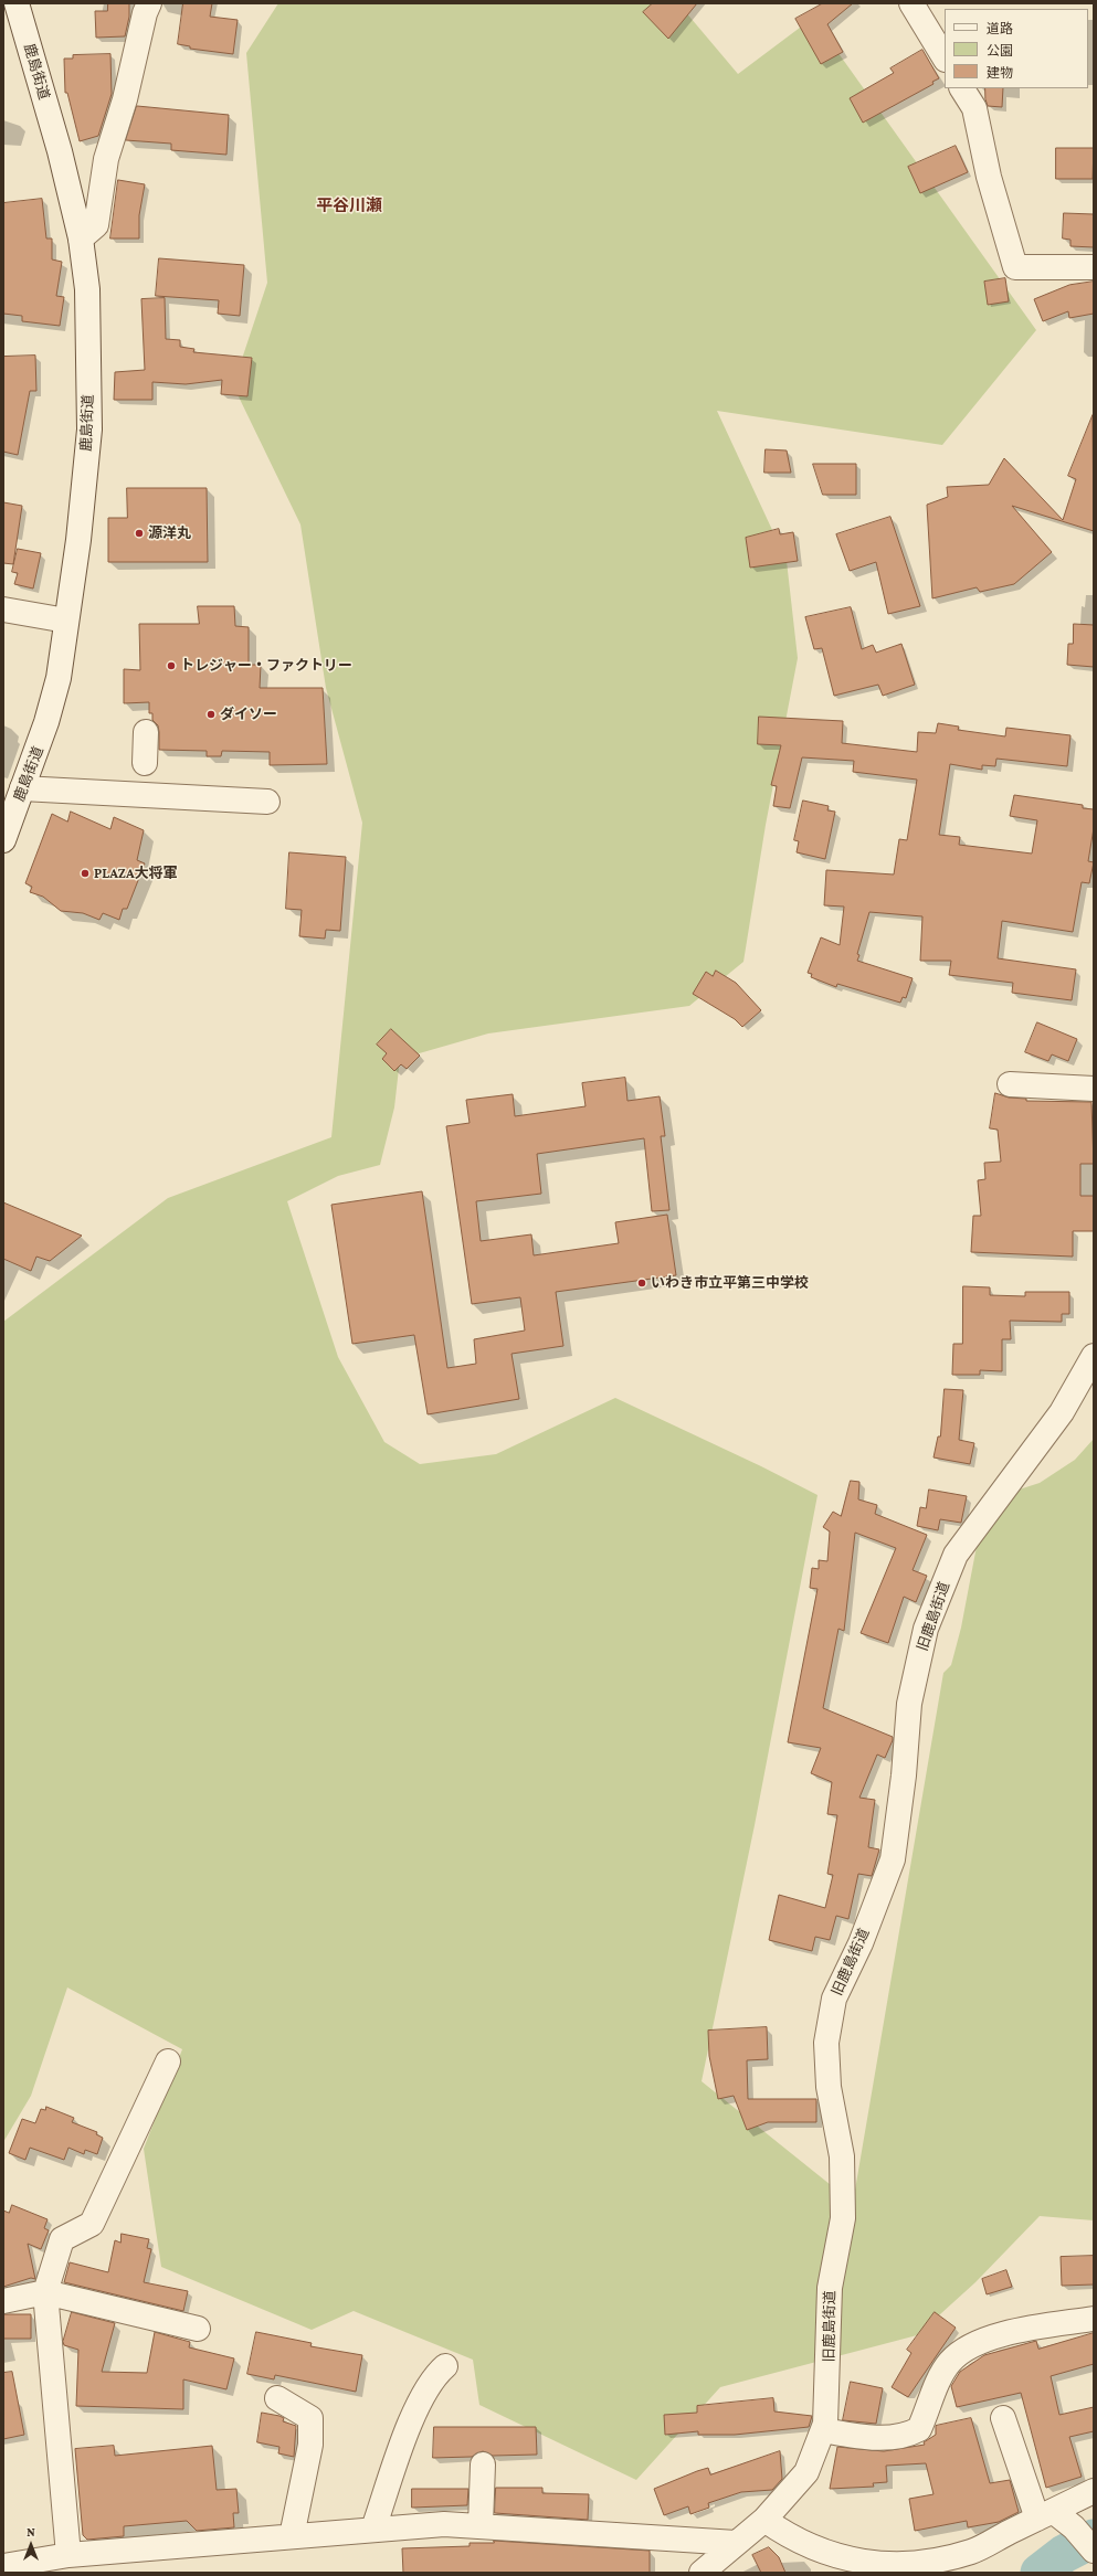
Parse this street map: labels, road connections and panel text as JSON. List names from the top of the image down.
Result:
{
  "streets": {
    "street": ["鹿島街道", "旧鹿島街道"]
  },
  "districts": ["平谷川瀬"],
  "places": [
    "源洋丸",
    "トレジャー・ファクトリー",
    "ダイソー",
    "PLAZA大将軍",
    "いわき市立平第三中学校"
  ],
  "legend": ["道路", "公園", "建物"],
  "north": "top"
}
